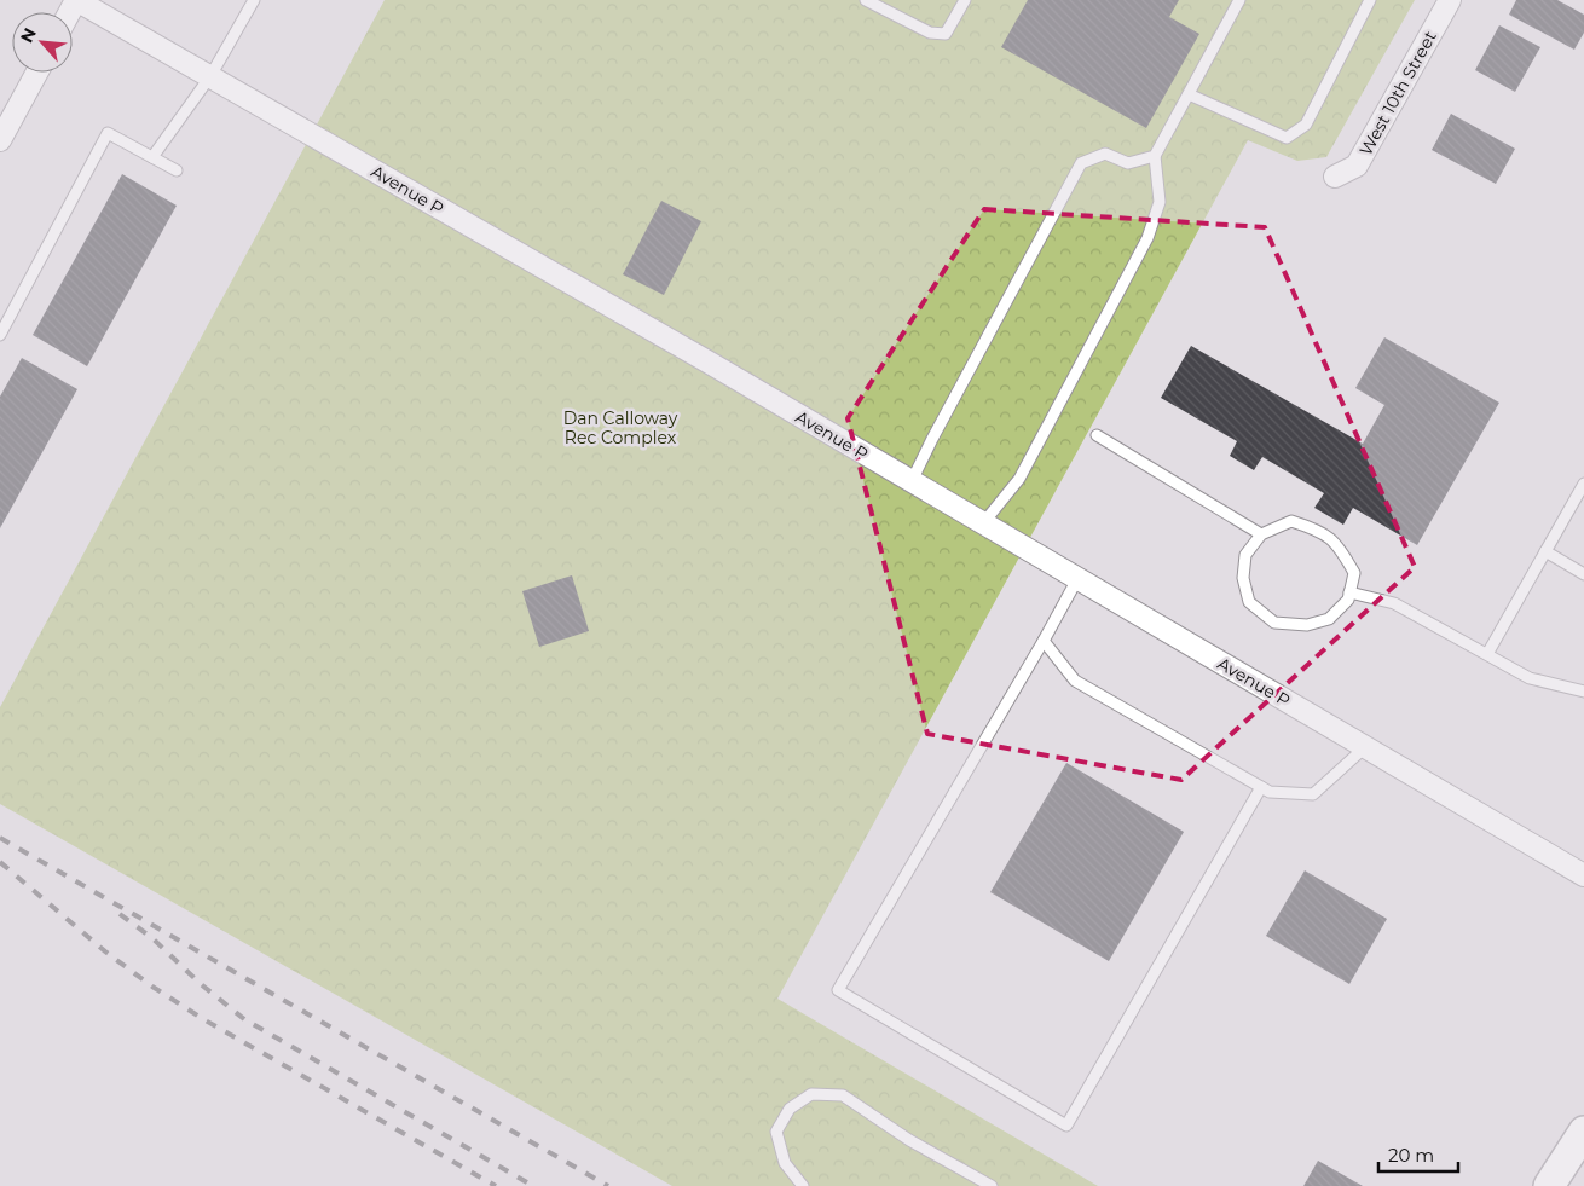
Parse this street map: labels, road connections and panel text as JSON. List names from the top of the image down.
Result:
{
  "streets": {
    "street": ["West 10th Street", "Avenue P"]
  },
  "parks": ["Dan Calloway Rec Complex"],
  "scale_bar": "20 m",
  "north": "top left"
}
